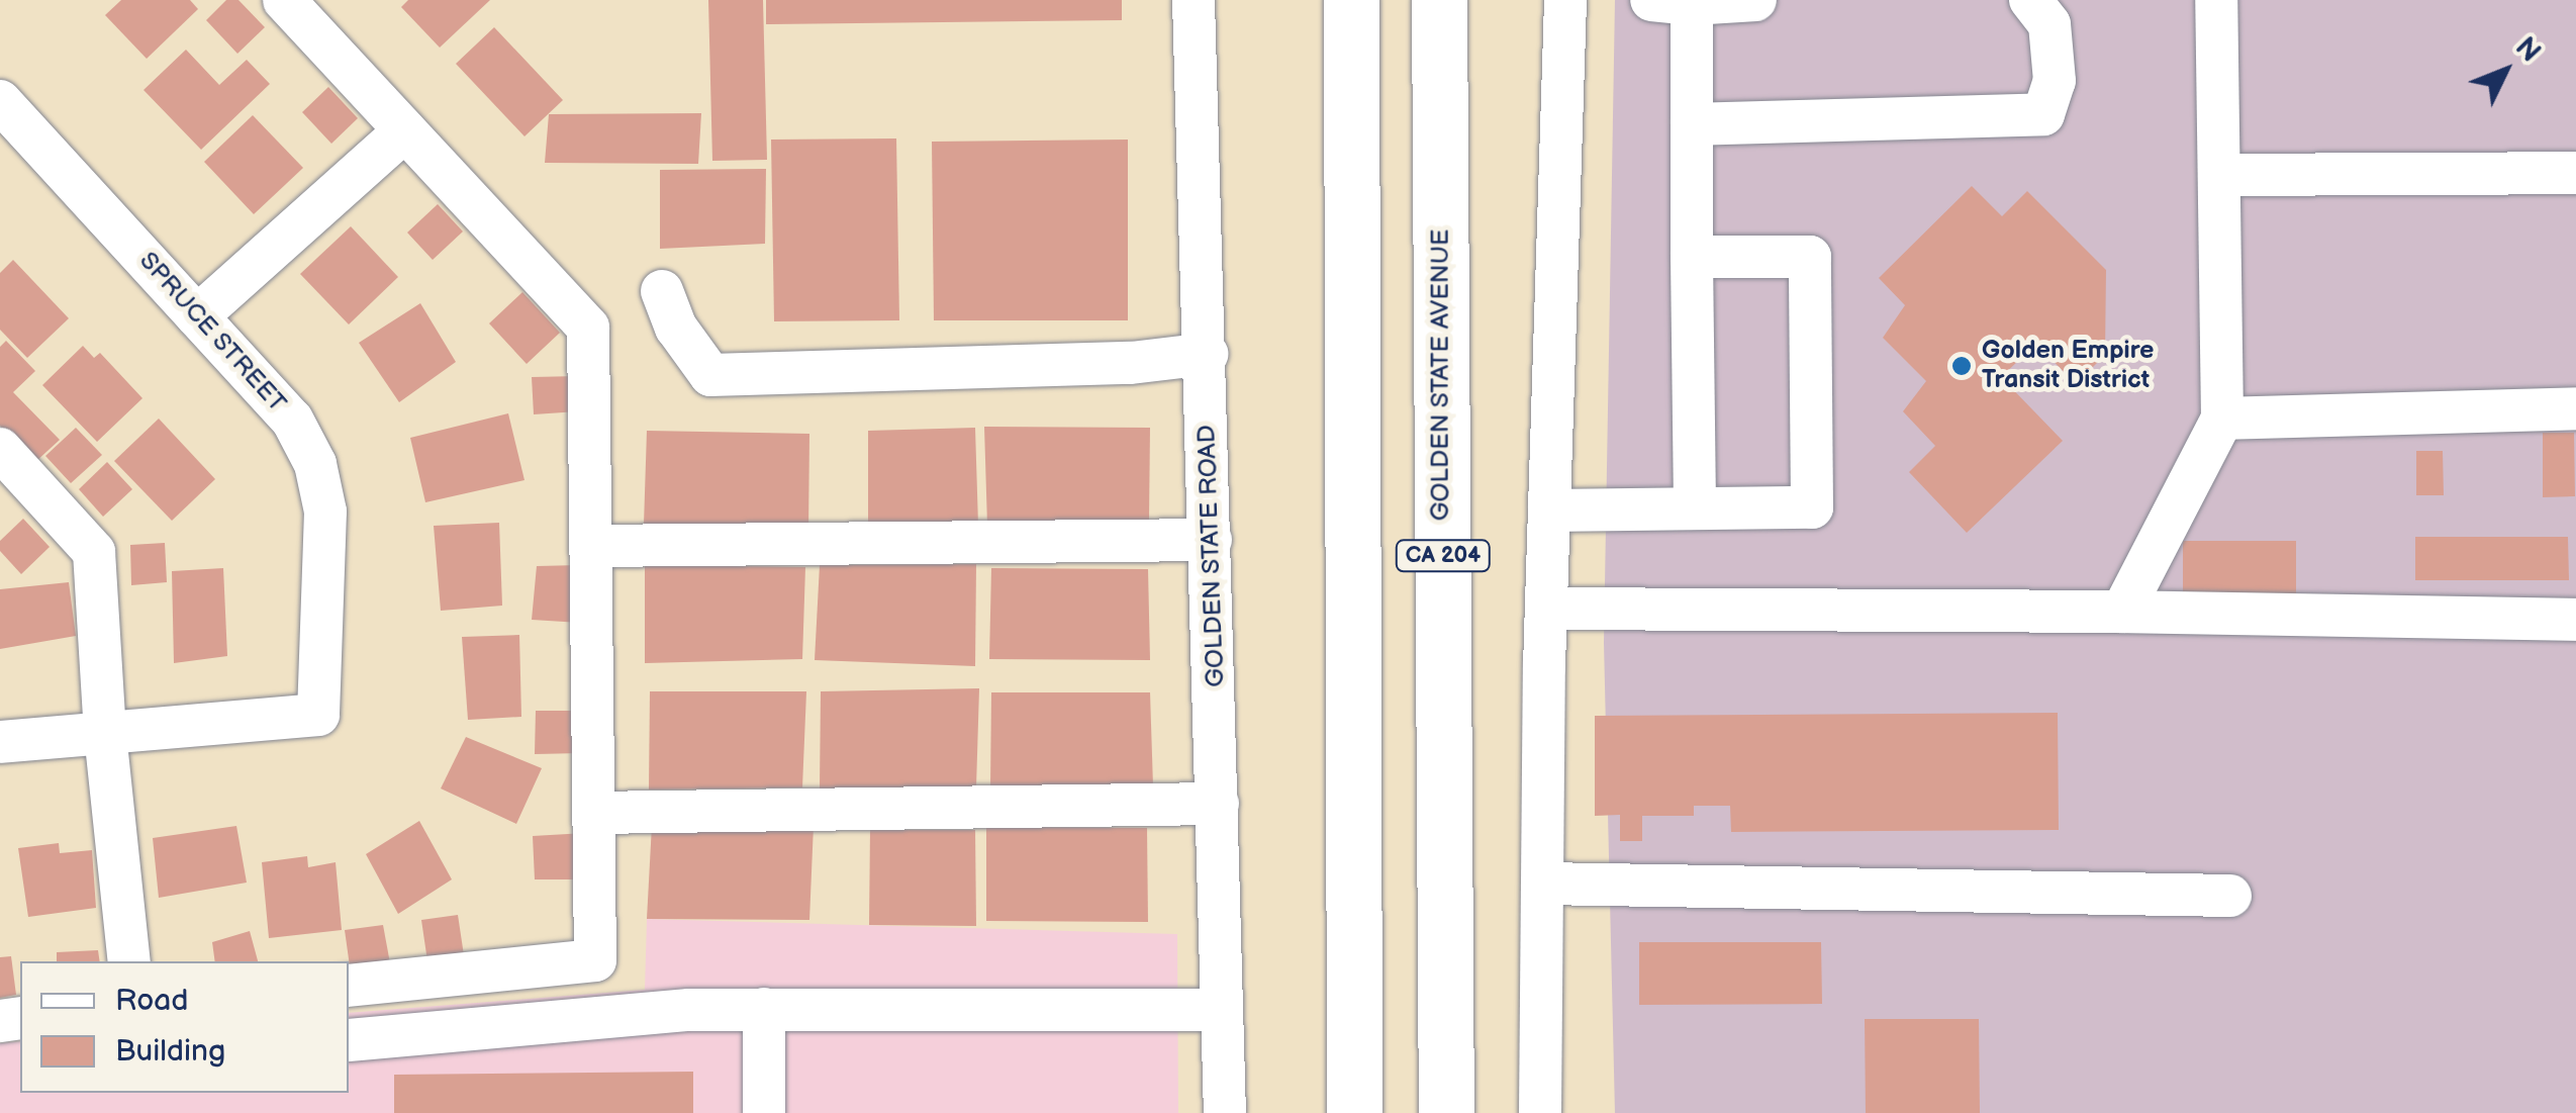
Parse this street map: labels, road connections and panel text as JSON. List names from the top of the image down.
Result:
{
  "streets": {
    "highway": ["GOLDEN STATE AVENUE", "CA 204"],
    "street": ["SPRUCE STREET", "GOLDEN STATE ROAD"]
  },
  "places": ["Golden Empire Transit District"],
  "legend": ["Road", "Building"],
  "north": "top right"
}
